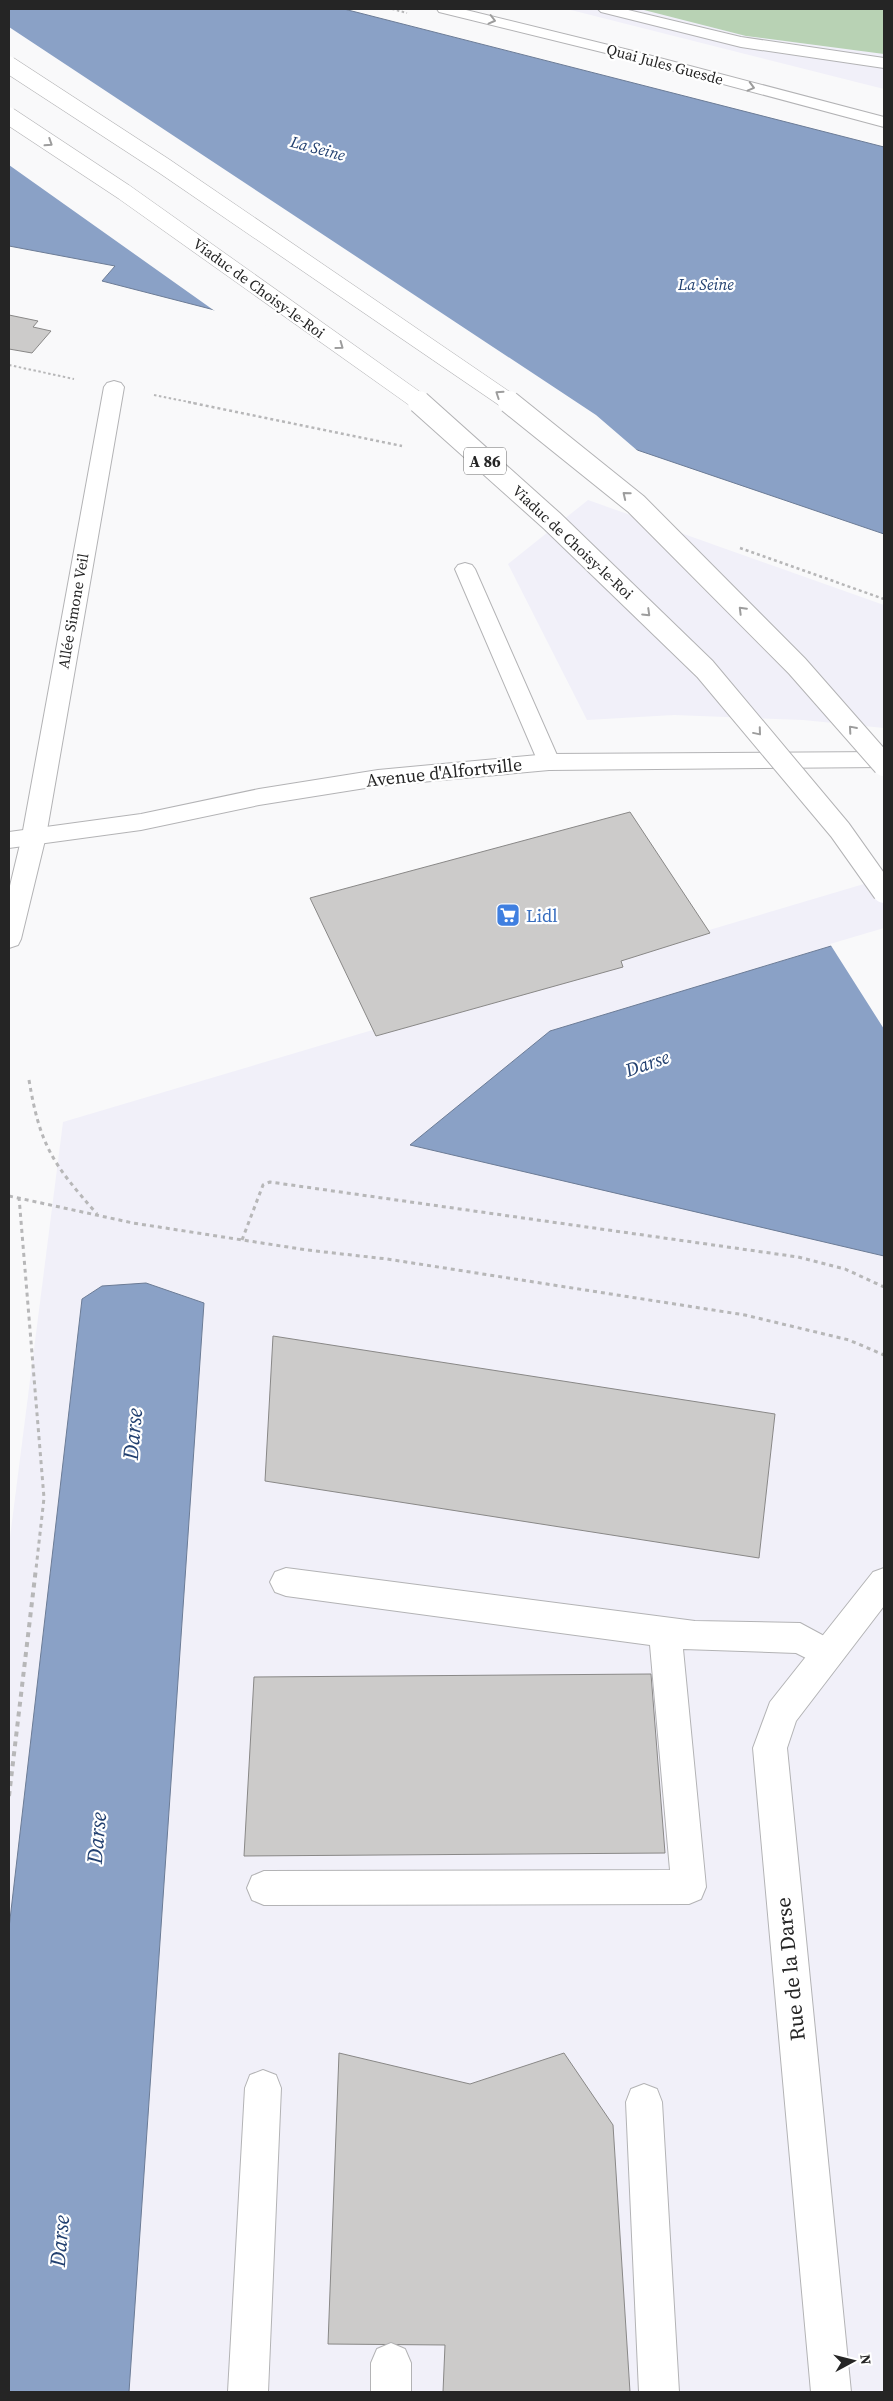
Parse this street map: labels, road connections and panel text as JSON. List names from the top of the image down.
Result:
{
  "streets": {
    "main road": [
      "Quai Jules Guesde",
      "Viaduc de Choisy-le-Roi",
      "A 86",
      "Allée Simone Veil",
      "Avenue d'Alfortville",
      "Rue de la Darse"
    ]
  },
  "crossings": [
    ["Allée Simone Veil", "Avenue d'Alfortville"]
  ],
  "water": ["La Seine", "Darse"],
  "places": {
    "supermarket": ["Lidl"]
  },
  "north": "right"
}
